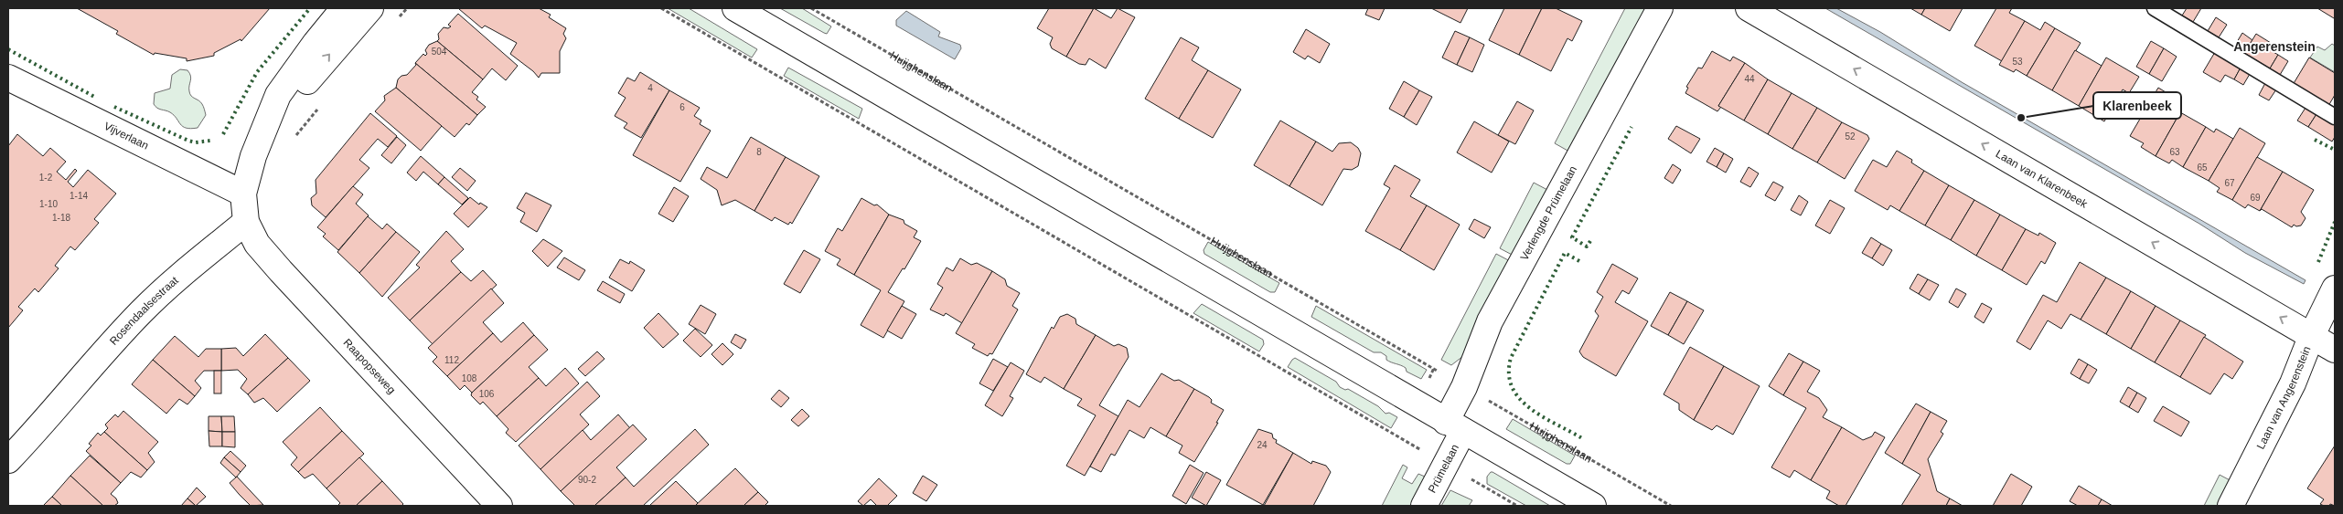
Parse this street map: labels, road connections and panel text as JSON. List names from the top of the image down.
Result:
{
  "streets": {
    "street": [
      "Vijverlaan",
      "Laan van Klarenbeek",
      "Verlengde Prümelaan",
      "Rosendaalsestraat",
      "Raapopseweg",
      "Laan van Angerenstein",
      "Prümelaan"
    ],
    "path": ["Huijghenslaan"]
  },
  "crossings": [
    ["Huijghenslaan", "Verlengde Prümelaan"],
    ["Laan van Klarenbeek", "Laan van Angerenstein"],
    ["Verlengde Prümelaan", "Prümelaan"],
    ["Rosendaalsestraat", "Raapopseweg"]
  ],
  "one_way": ["Laan van Klarenbeek"],
  "districts": ["Angerenstein"],
  "places": ["Klarenbeek"],
  "house_numbers": [
    "504",
    "53",
    "44",
    "4",
    "6",
    "52",
    "8",
    "63",
    "65",
    "1-2",
    "67",
    "1-14",
    "69",
    "1-10",
    "1-18",
    "112",
    "108",
    "106",
    "24",
    "90-2"
  ]
}
